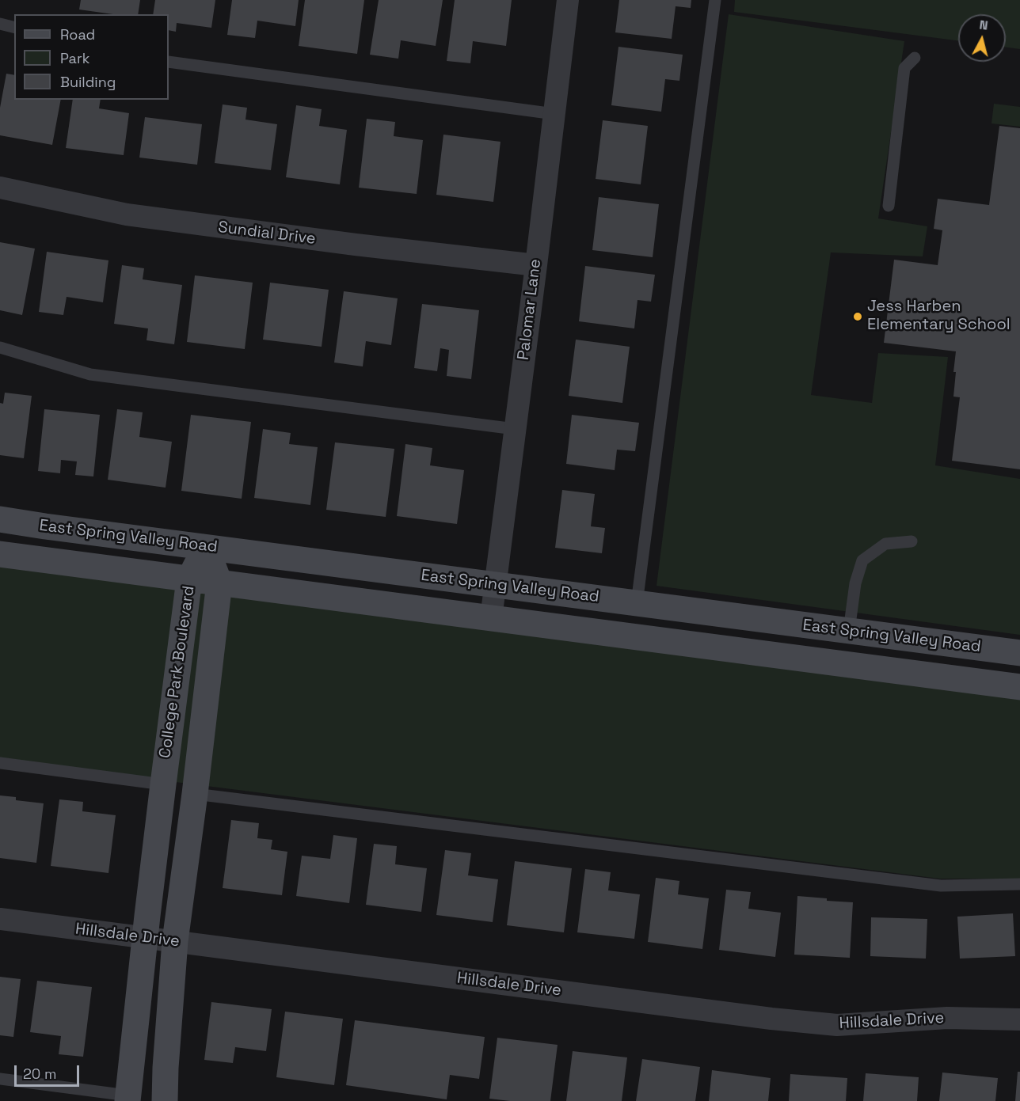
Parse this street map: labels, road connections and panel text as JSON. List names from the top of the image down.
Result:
{
  "streets": {
    "street": [
      "Sundial Drive",
      "Palomar Lane",
      "East Spring Valley Road",
      "College Park Boulevard",
      "Hillsdale Drive"
    ]
  },
  "crossings": [
    ["Sundial Drive", "Palomar Lane"],
    ["Palomar Lane", "East Spring Valley Road"],
    ["East Spring Valley Road", "College Park Boulevard"],
    ["College Park Boulevard", "Hillsdale Drive"]
  ],
  "places": ["Jess Harben Elementary School"],
  "legend": ["Road", "Park", "Building"],
  "scale_bar": "20 m",
  "north": "top"
}
